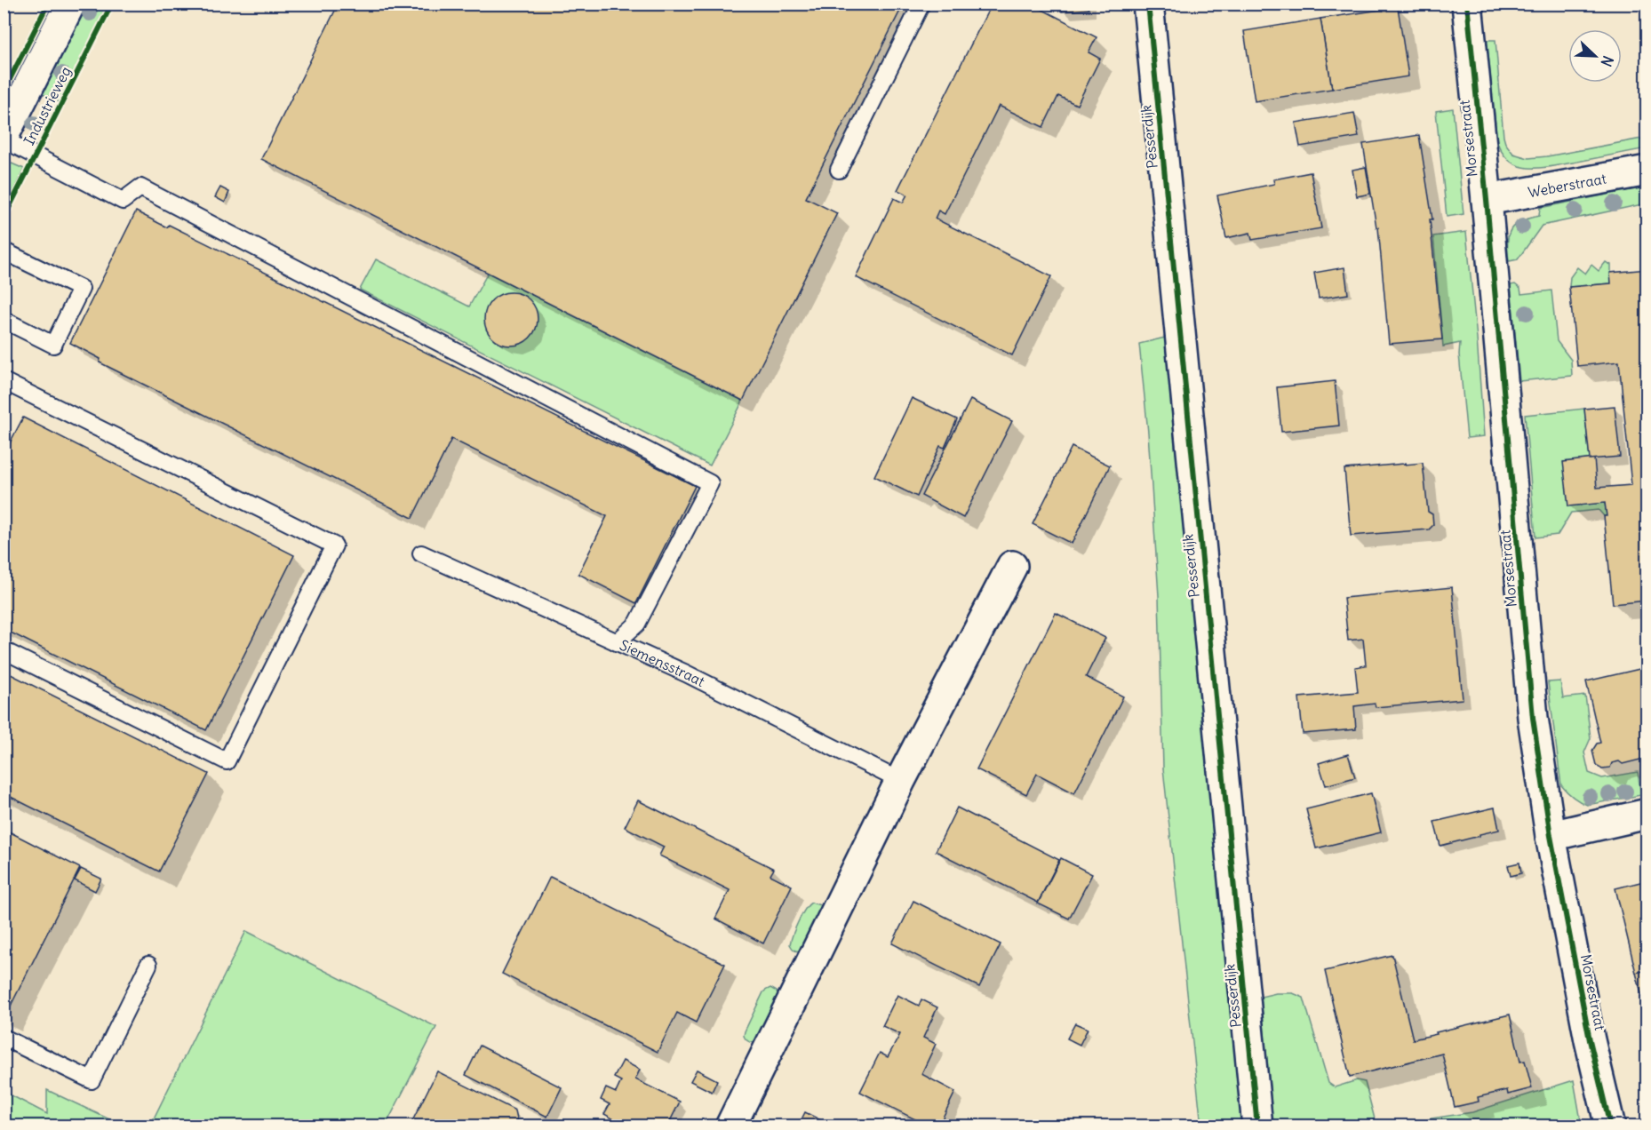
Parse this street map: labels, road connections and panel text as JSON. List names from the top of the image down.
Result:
{
  "streets": {
    "street": [
      "Industrieweg",
      "Pesserdijk",
      "Morsestraat",
      "Weberstraat"
    ],
    "lane": ["Siemensstraat"]
  },
  "crossings": [
    ["Morsestraat", "Weberstraat"]
  ],
  "north": "bottom right"
}
